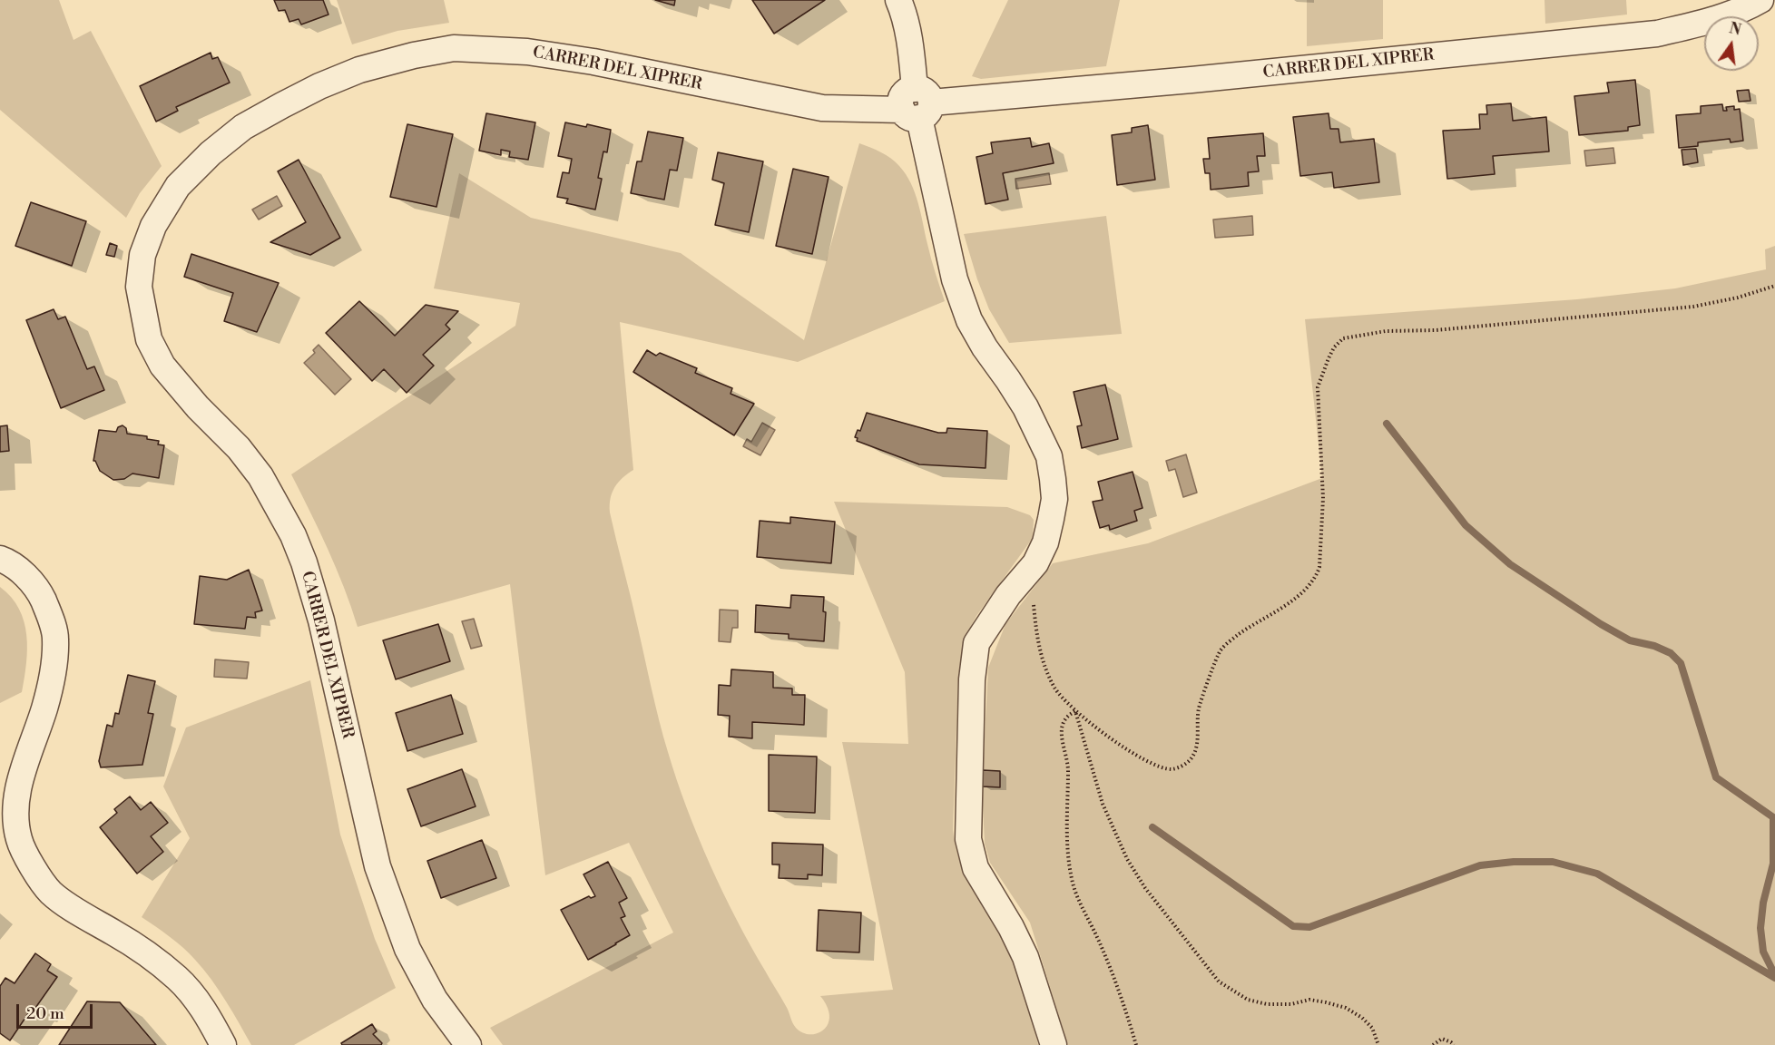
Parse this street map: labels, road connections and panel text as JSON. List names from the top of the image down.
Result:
{
  "streets": {
    "street": ["CARRER DEL XIPRER"]
  },
  "scale_bar": "20 m",
  "north": "top"
}
